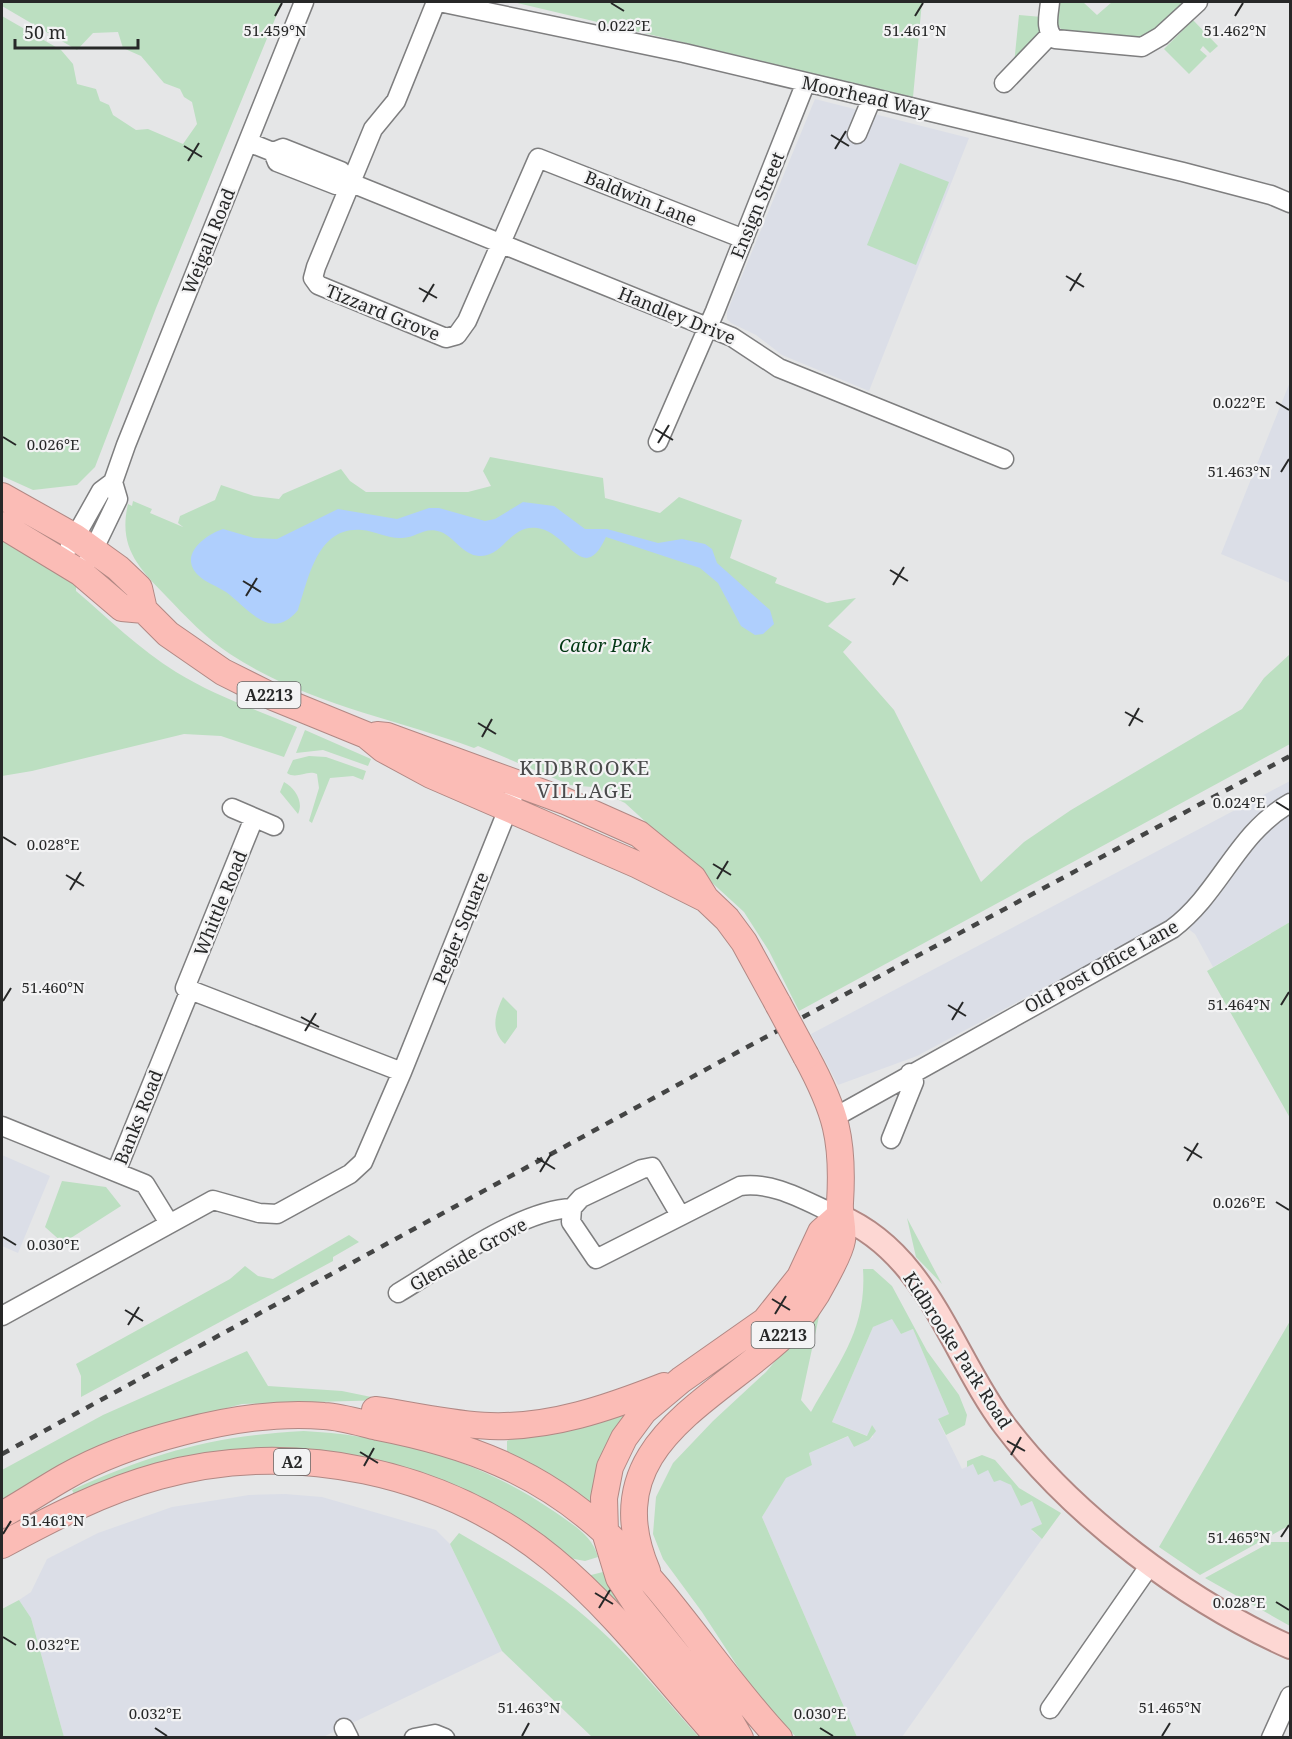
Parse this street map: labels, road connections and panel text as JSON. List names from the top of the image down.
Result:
{
  "streets": {
    "highway": ["A2213", "A2"],
    "main road": ["Kidbrooke Park Road"],
    "street": [
      "Moorhead Way",
      "Baldwin Lane",
      "Ensign Street",
      "Weigall Road",
      "Tizzard Grove",
      "Handley Drive",
      "Whittle Road",
      "Pegler Square",
      "Old Post Office Lane",
      "Banks Road",
      "Glenside Grove"
    ]
  },
  "crossings": [
    ["Moorhead Way", "Ensign Street"],
    ["Baldwin Lane", "Ensign Street"],
    ["Baldwin Lane", "Tizzard Grove"],
    ["Baldwin Lane", "Handley Drive"],
    ["Ensign Street", "Handley Drive"],
    ["Weigall Road", "Handley Drive"],
    ["Weigall Road", "A2213"],
    ["Tizzard Grove", "Handley Drive"],
    ["A2213", "Pegler Square"],
    ["A2213", "Old Post Office Lane"],
    ["A2213", "Kidbrooke Park Road"],
    ["Whittle Road", "Banks Road"],
    ["Pegler Square", "Banks Road"]
  ],
  "districts": ["KIDBROOKE VILLAGE"],
  "parks": ["Cator Park"],
  "scale_bar": "50 m",
  "coordinates": [
    "0.022°E",
    "51.459°N",
    "51.462°N",
    "51.461°N",
    "0.026°E",
    "51.463°N",
    "0.024°E",
    "0.028°E",
    "51.460°N",
    "51.464°N",
    "0.030°E",
    "51.465°N",
    "0.032°E"
  ]
}
